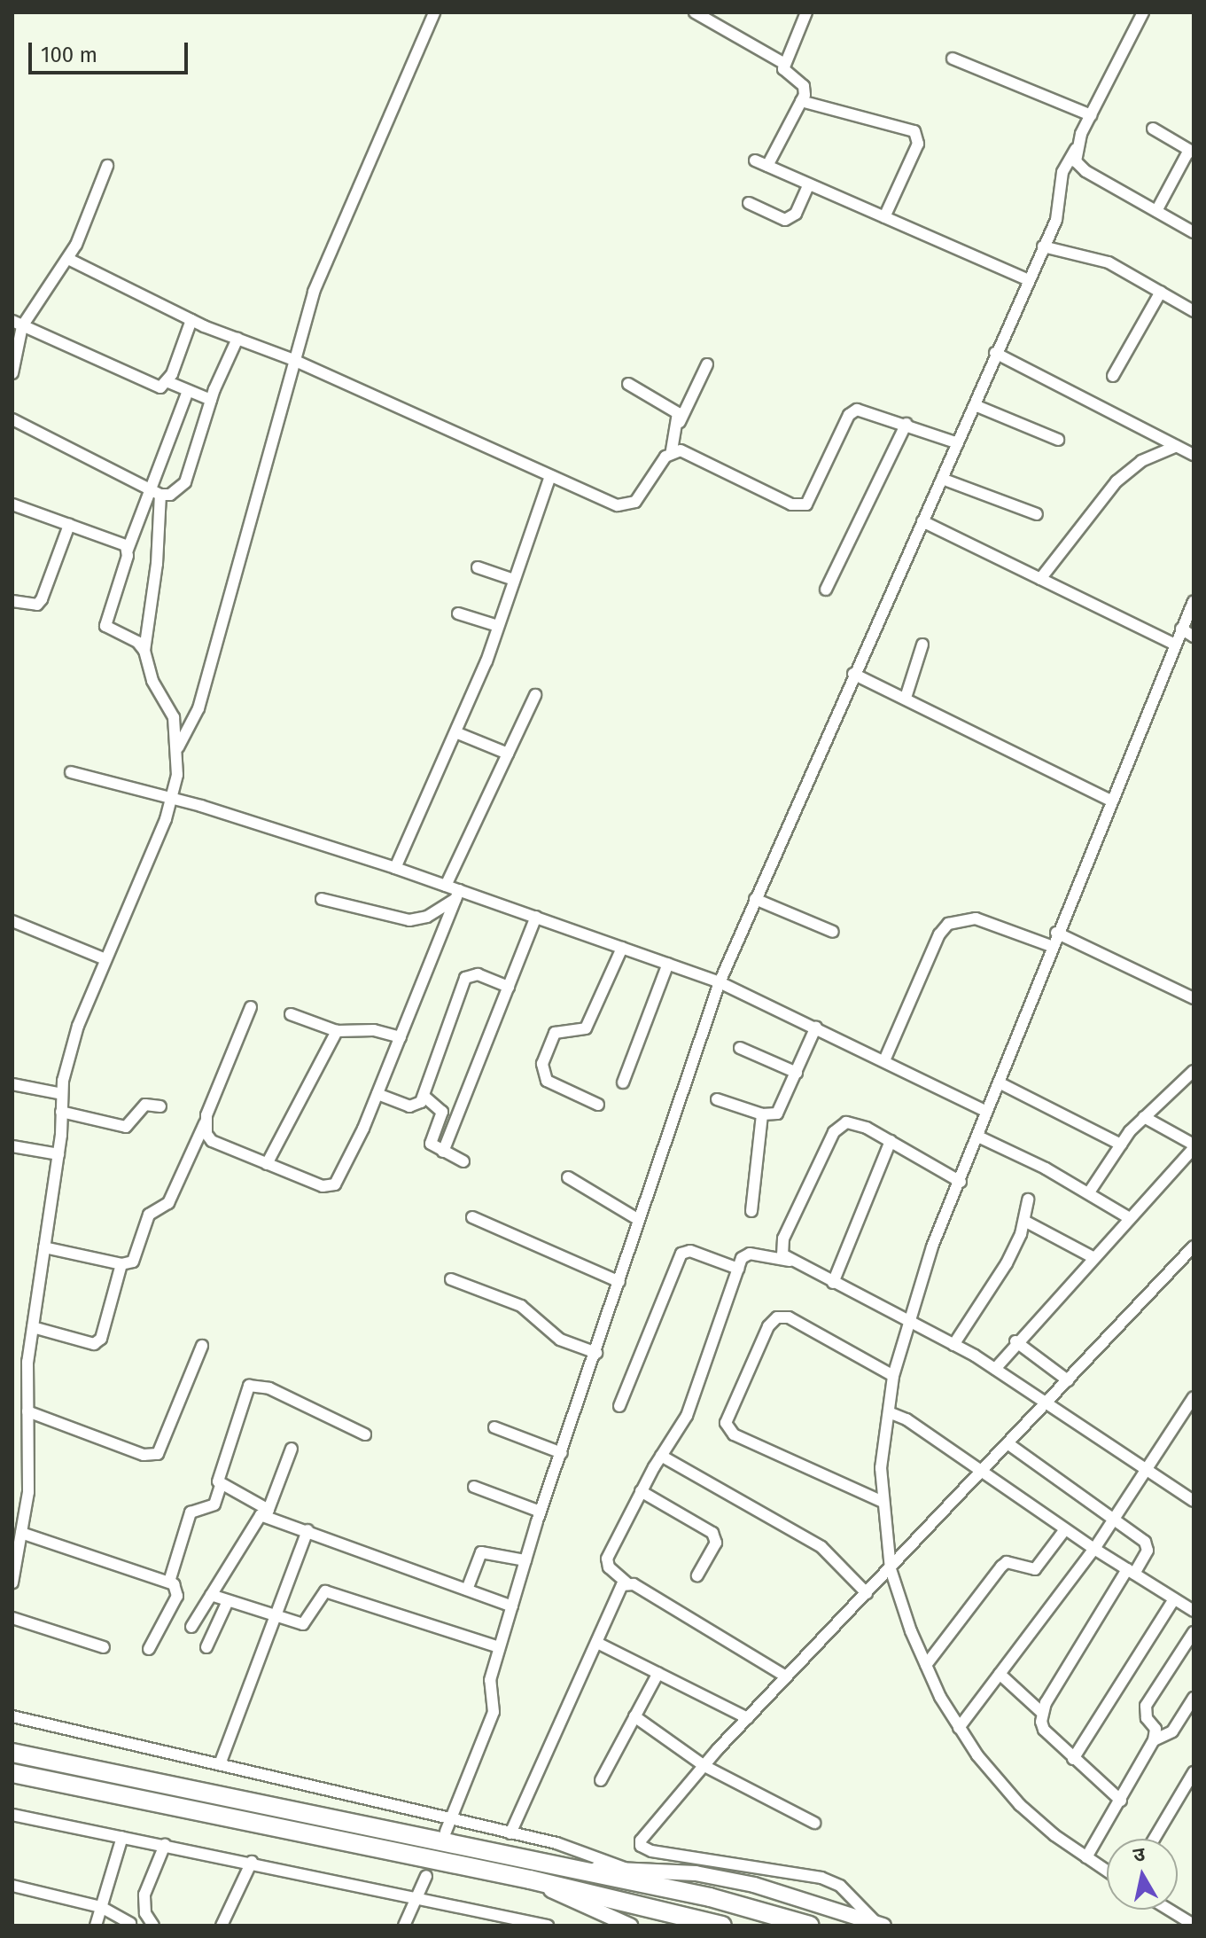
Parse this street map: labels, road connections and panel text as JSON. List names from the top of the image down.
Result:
{
  "scale_bar": "100 m",
  "north": "top"
}
